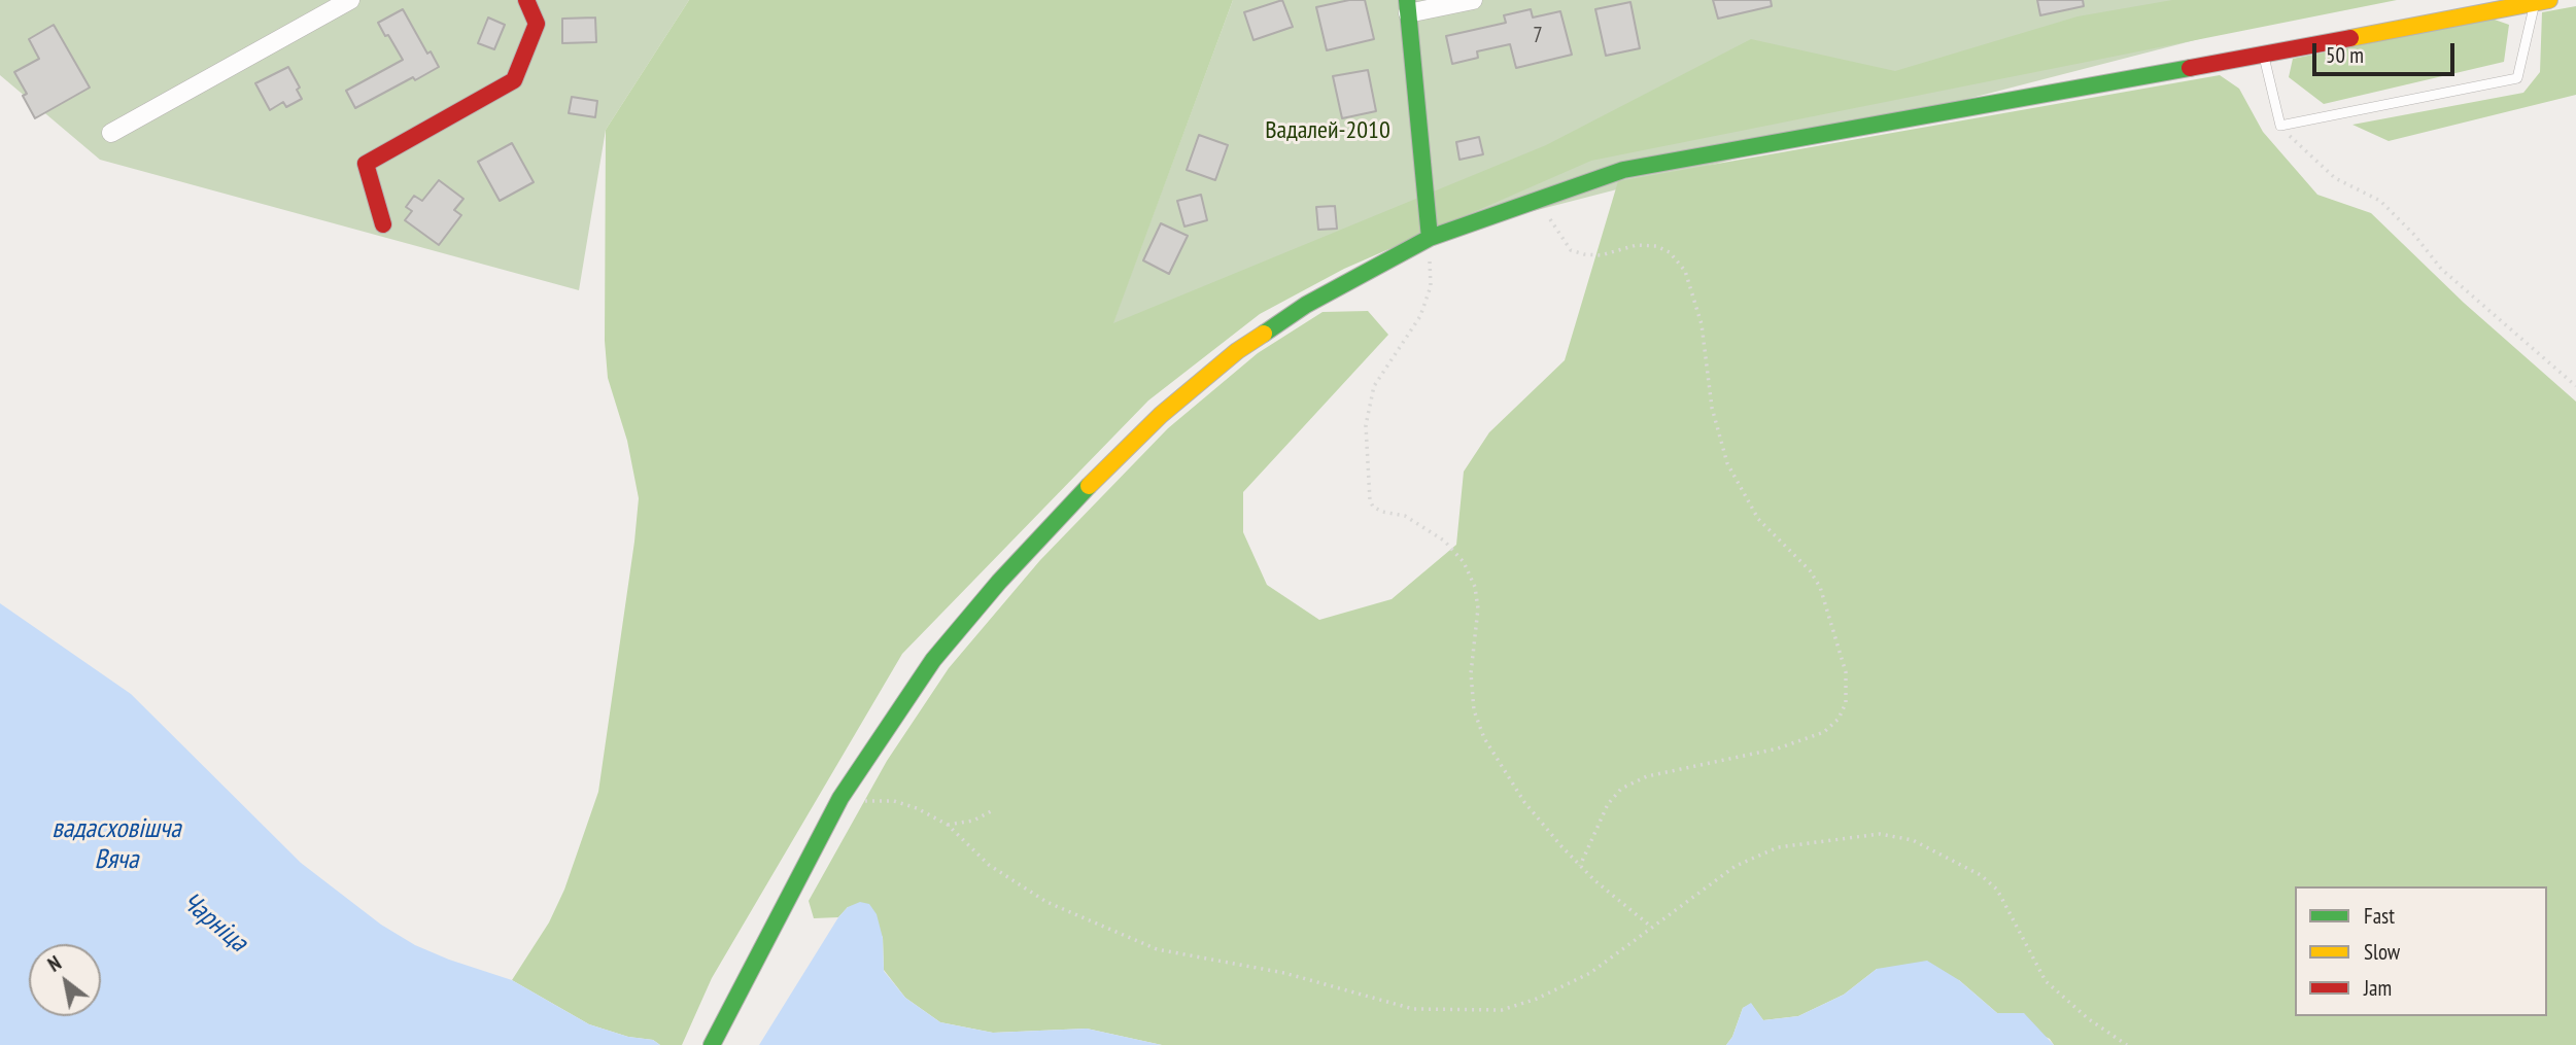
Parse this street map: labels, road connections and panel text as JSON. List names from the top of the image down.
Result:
{
  "water": ["вадасховішча Вяча", "Чарніца"],
  "parks": ["Вадалей-2010"],
  "house_numbers": ["7"],
  "legend": ["Fast", "Slow", "Jam"],
  "scale_bar": "50 m",
  "north": "top left"
}
